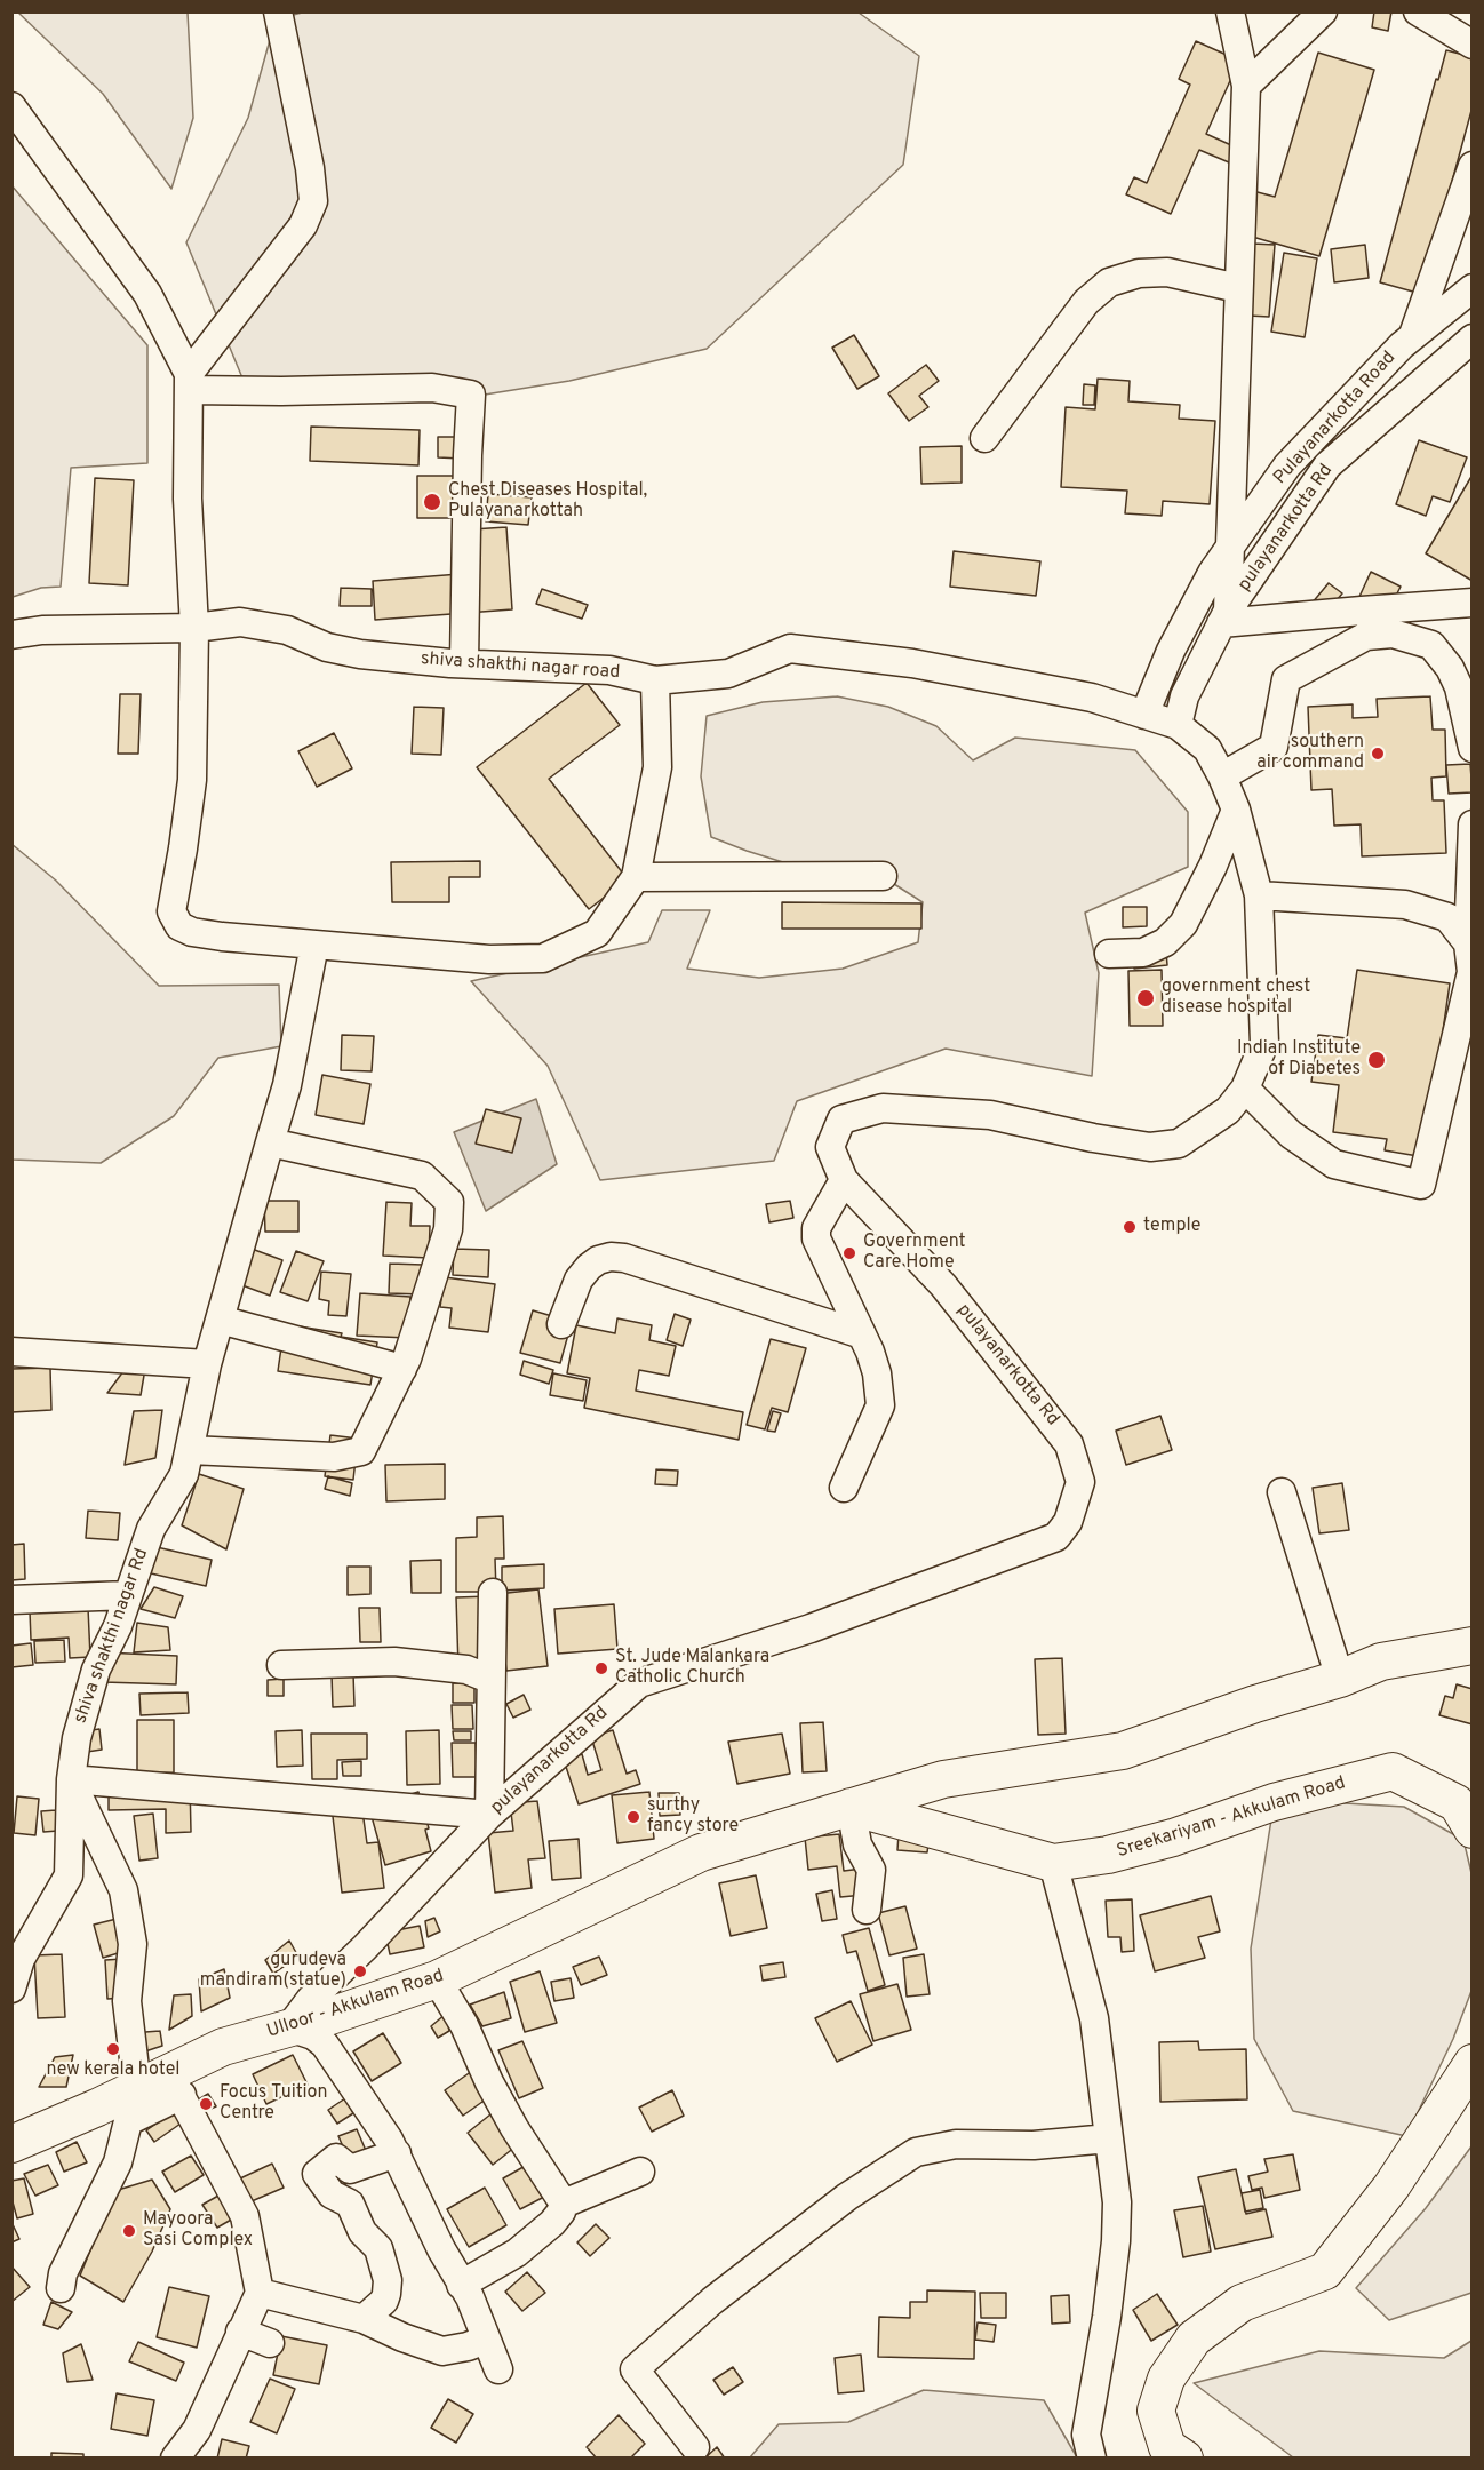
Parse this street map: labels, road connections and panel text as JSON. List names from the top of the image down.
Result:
{
  "streets": {
    "main road": ["Sreekariyam - Akkulam Road", "Ulloor - Akkulam Road"],
    "street": [
      "Pulayanarkotta Road",
      "pulayanarkotta Rd",
      "shiva shakthi nagar road",
      "shiva shakthi nagar Rd"
    ]
  },
  "crossings": [
    ["Pulayanarkotta Road", "pulayanarkotta Rd"],
    ["Pulayanarkotta Road", "shiva shakthi nagar road"],
    ["pulayanarkotta Rd", "shiva shakthi nagar road"],
    ["pulayanarkotta Rd", "Ulloor - Akkulam Road"],
    ["Sreekariyam - Akkulam Road", "Ulloor - Akkulam Road"]
  ],
  "places": [
    "Chest Diseases Hospital, Pulayanarkottah",
    "southern air command",
    "government chest disease hospital",
    "Indian Institute of Diabetes",
    "temple",
    "Government Care Home",
    "St. Jude Malankara Catholic Church",
    "surthy fancy store",
    "gurudeva mandiram(statue)",
    "new kerala hotel",
    "Focus Tuition Centre",
    "Mayoora Sasi Complex"
  ]
}
